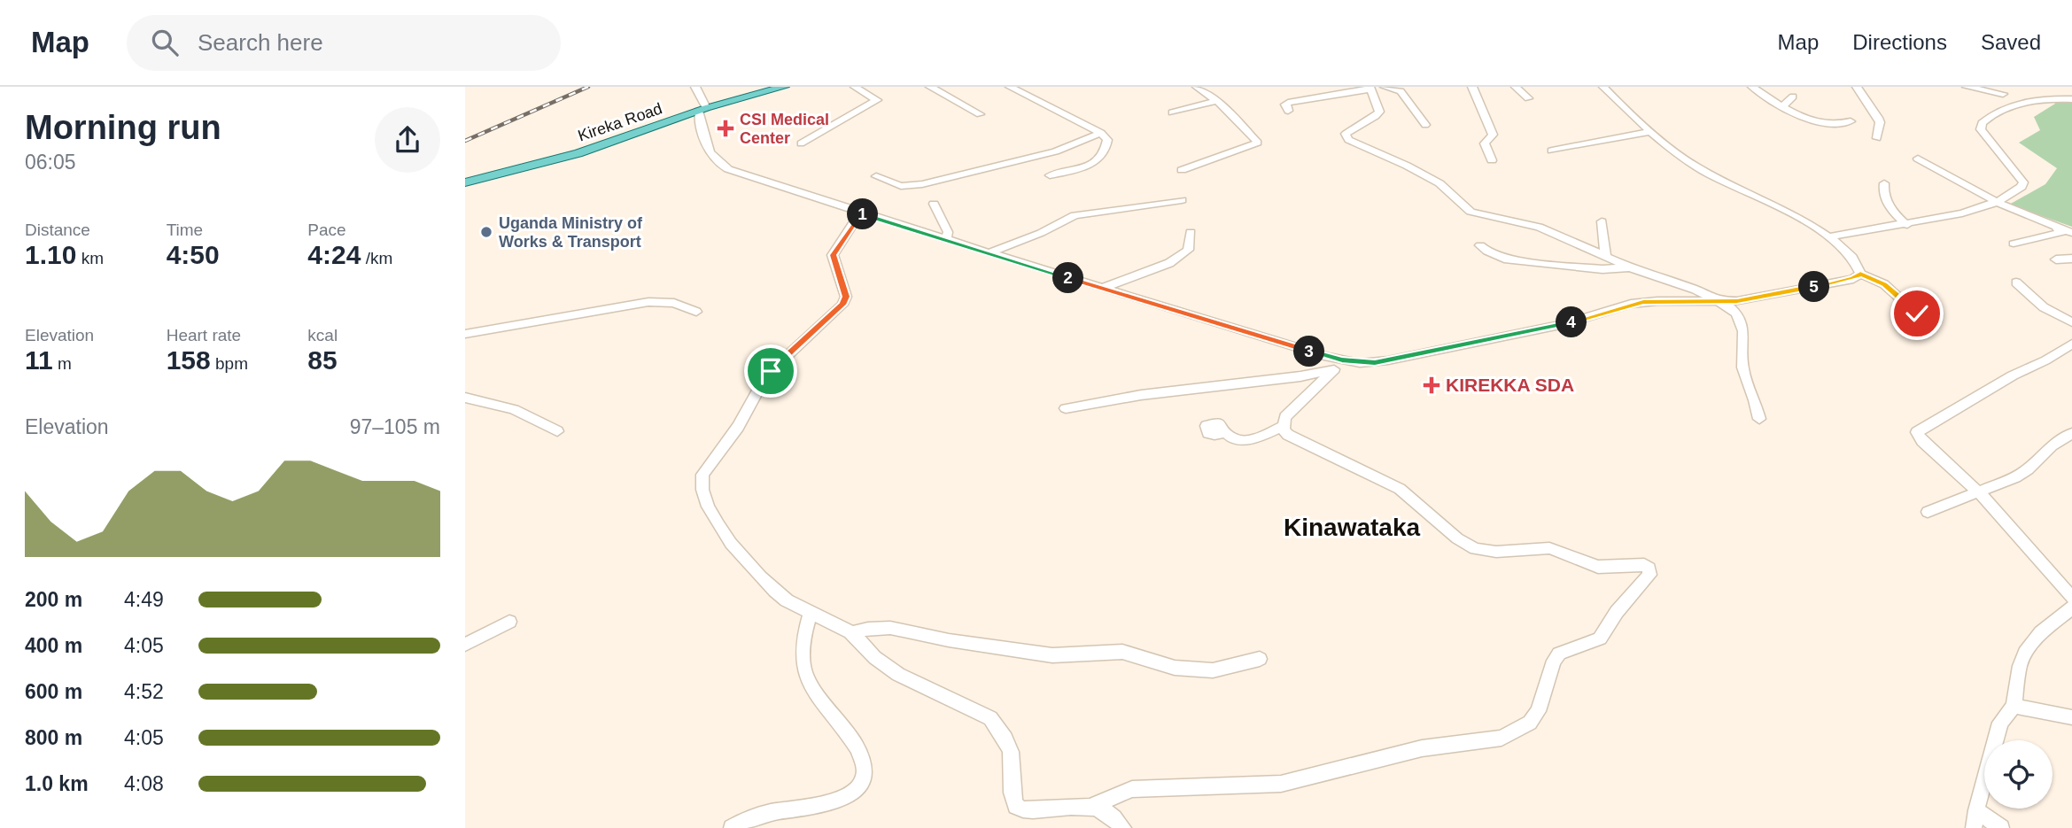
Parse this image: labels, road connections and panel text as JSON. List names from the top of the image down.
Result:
{
  "streets": {
    "main road": ["Kireka Road"]
  },
  "districts": ["Kinawataka"],
  "places": {
    "health": ["CSI Medical Center", "KIREKKA SDA"],
    "other": ["Uganda Ministry of Works & Transport"]
  },
  "page": {
    "header": "Map",
    "search": "Search here",
    "nav": ["Map", "Directions", "Saved"],
    "heading": ["Morning run", "06:05"],
    "stats": [
      ["Distance", "1.10 km"],
      ["Time", "4:50"],
      ["Pace", "4:24 /km"],
      ["Elevation", "11 m"],
      ["Heart rate", "158 bpm"],
      ["kcal", "85"]
    ],
    "pins": [
      "1",
      "2",
      "5",
      "4",
      "3"
    ],
    "chart": ["Elevation", "97–105 m"],
    "list": [
      {
        "name": "200 m",
        "note": "4:49"
      },
      {
        "name": "400 m",
        "note": "4:05"
      },
      {
        "name": "600 m",
        "note": "4:52"
      },
      {
        "name": "800 m",
        "note": "4:05"
      },
      {
        "name": "1.0 km",
        "note": "4:08"
      }
    ]
  }
}
